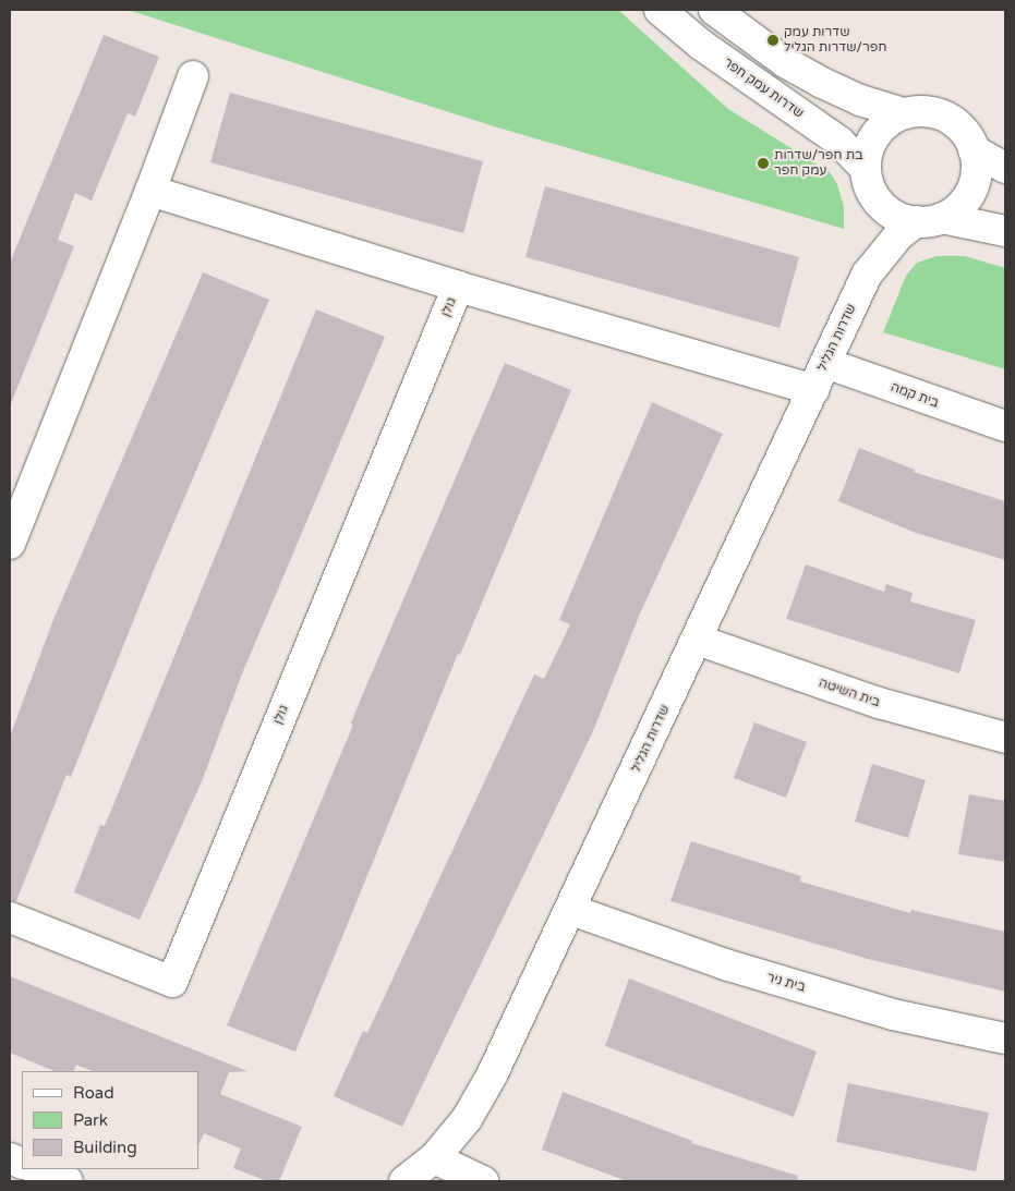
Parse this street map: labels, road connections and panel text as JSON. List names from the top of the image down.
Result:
{
  "streets": {
    "street": [
      "שדרות עמק חפר",
      "גולן",
      "שדרות הגליל",
      "בית קמה",
      "בית השיטה",
      "בית ניר"
    ]
  },
  "crossings": [
    ["שדרות עמק חפר", "שדרות הגליל"],
    ["גולן", "שדרות הגליל"],
    ["שדרות הגליל", "בית קמה"],
    ["שדרות הגליל", "בית השיטה"],
    ["שדרות הגליל", "בית ניר"]
  ],
  "places": ["שדרות עמק חפר/שדרות הגליל", "בת חפר/שדרות עמק חפר"],
  "legend": ["Road", "Park", "Building"]
}
